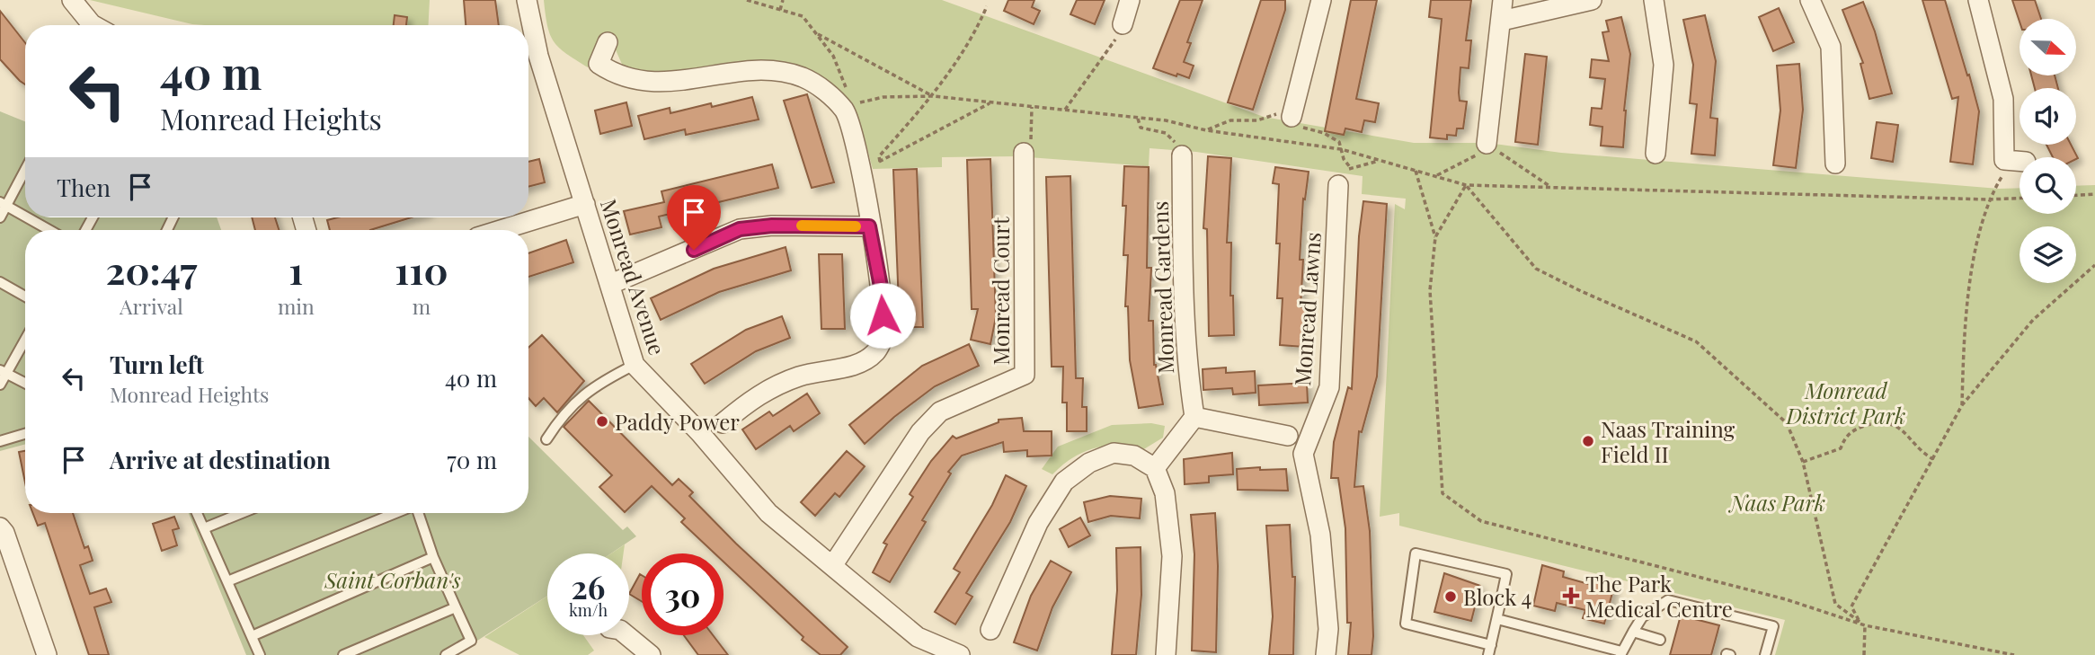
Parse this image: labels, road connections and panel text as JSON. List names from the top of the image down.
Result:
{
  "streets": {
    "street": [
      "Monread Avenue",
      "Monread Gardens",
      "Monread Court",
      "Monread Lawns"
    ]
  },
  "crossings": [
    ["Monread Avenue", "Monread Court"]
  ],
  "parks": ["Monread District Park", "Naas Park", "Saint Corban's"],
  "places": {
    "other": ["Paddy Power", "Naas Training Field II", "Block 4"],
    "health": ["The Park Medical Centre"]
  },
  "north": "right",
  "page": {
    "turn": ["40 m", "Monread Heights"],
    "then": "Then",
    "eta": [
      "20:47",
      "Arrival",
      "1",
      "min",
      "110",
      "m"
    ],
    "list": [
      {
        "name": "Turn left",
        "note": "Monread Heights",
        "value": "40 m"
      },
      {
        "name": "Arrive at destination",
        "value": "70 m"
      }
    ],
    "speed": "26 km/h",
    "limit": "30"
  }
}
